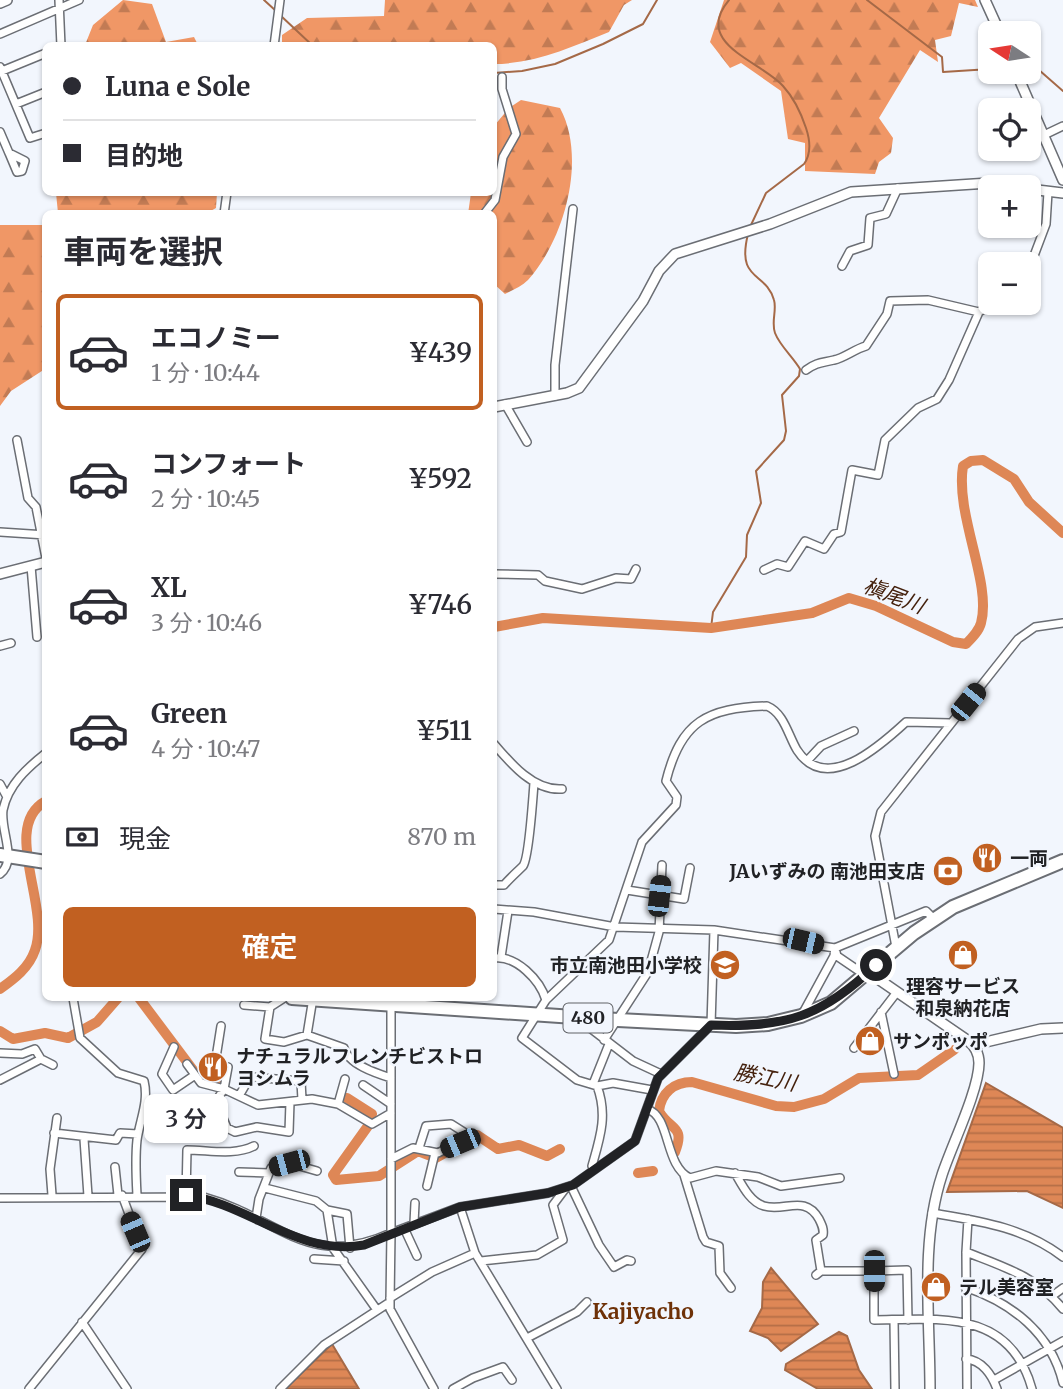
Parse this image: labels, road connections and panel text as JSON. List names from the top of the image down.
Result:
{
  "streets": {
    "highway": ["480"]
  },
  "districts": ["Kajiyacho"],
  "water": ["槇尾川", "勝江川"],
  "places": {
    "restaurant": ["一両", "ナチュラルフレンチビストロ ヨシムラ"],
    "bank": ["JAいずみの 南池田支店"],
    "shop": ["理容サービス 和泉納花店", "サンポッポ", "テル美容室"],
    "school or university": ["市立南池田小学校"]
  },
  "north": "left",
  "page": {
    "map_buttons": ["+", "−"],
    "banner": ["Luna e Sole", "目的地"],
    "heading": "車両を選択",
    "list": [
      {
        "name": "エコノミー",
        "note": "1 分 · 10:44",
        "value": "¥439"
      },
      {
        "name": "コンフォート",
        "note": "2 分 · 10:45",
        "value": "¥592"
      },
      {
        "name": "XL",
        "note": "3 分 · 10:46",
        "value": "¥746"
      },
      {
        "name": "Green",
        "note": "4 分 · 10:47",
        "value": "¥511"
      }
    ],
    "pay": ["現金", "870 m"],
    "buttons": "確定",
    "bubble": "3 分"
  }
}
